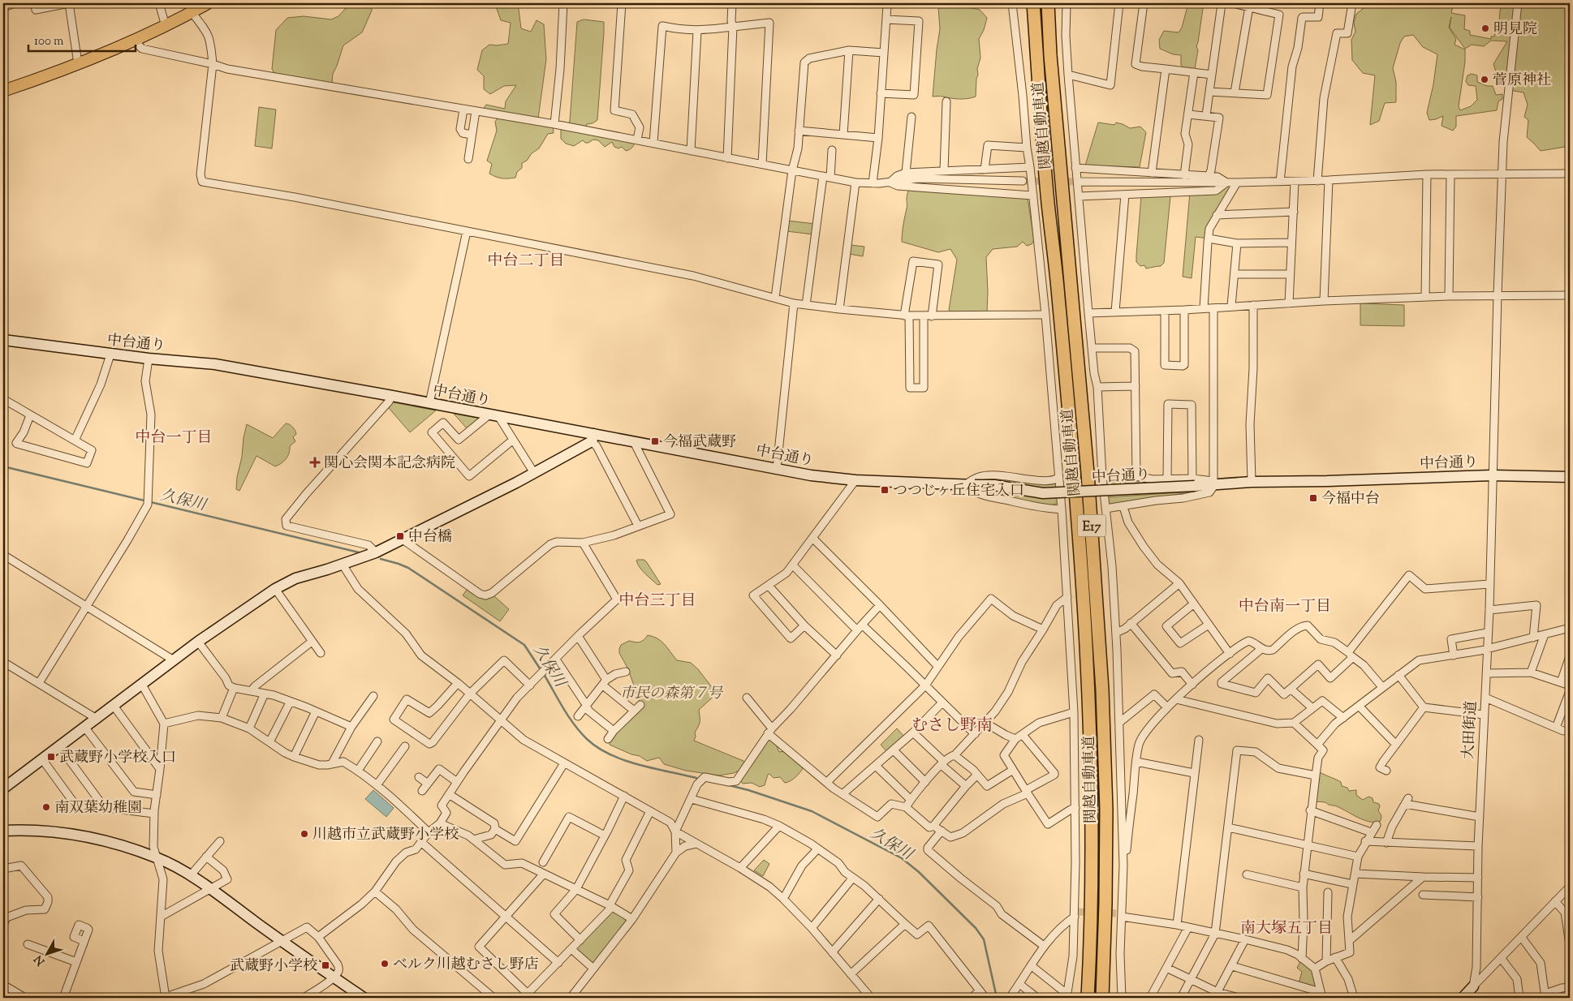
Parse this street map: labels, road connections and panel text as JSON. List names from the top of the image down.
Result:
{
  "streets": {
    "highway": ["関越自動車道", "E17"],
    "street": ["中台通り", "大田街道"]
  },
  "crossings": [
    ["中台通り", "大田街道"]
  ],
  "districts": [
    "中台二丁目",
    "中台一丁目",
    "中台三丁目",
    "中台南一丁目",
    "むさし野南",
    "南大塚五丁目"
  ],
  "water": ["久保川"],
  "parks": ["市民の森第７号"],
  "places": {
    "other": [
      "明見院",
      "菅原神社",
      "南双葉幼稚園",
      "川越市立武蔵野小学校",
      "ベルク川越むさし野店"
    ],
    "transit": [
      "今福武蔵野",
      "つつじヶ丘住宅入口",
      "今福中台",
      "中台橋",
      "武蔵野小学校入口",
      "武蔵野小学校"
    ],
    "health": ["関心会関本記念病院"]
  },
  "scale_bar": "100 m",
  "north": "bottom left"
}
